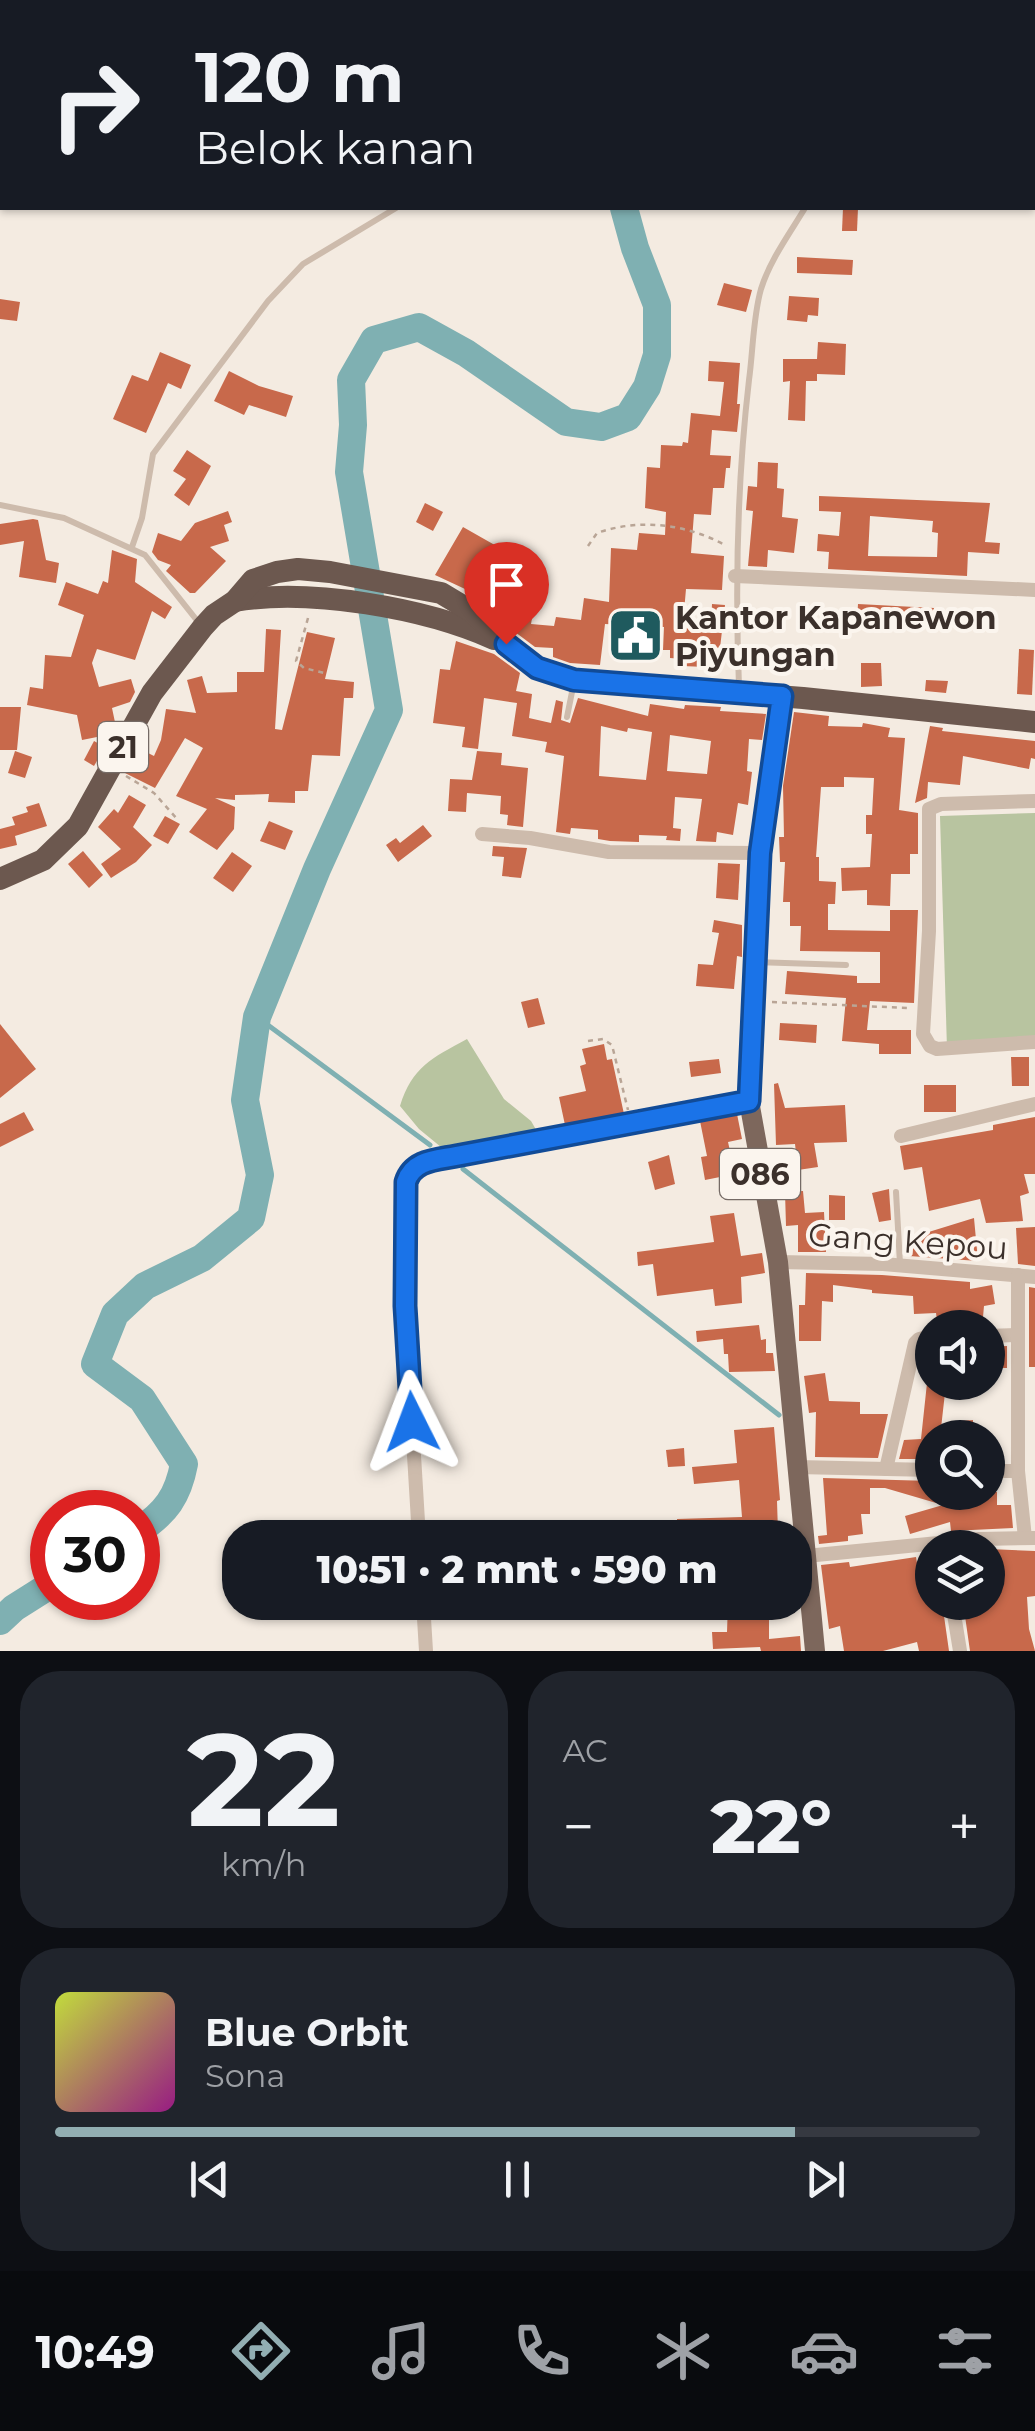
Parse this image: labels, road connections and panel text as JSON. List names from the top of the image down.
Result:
{
  "streets": {
    "highway": ["21"],
    "main road": ["086"],
    "street": ["Gang Kepou"]
  },
  "crossings": [
    ["21", "086"],
    ["086", "Gang Kepou"]
  ],
  "places": {
    "public building": ["Kantor Kapanewon Piyungan"]
  },
  "page": {
    "turn": ["120 m", "Belok kanan"],
    "limit": "30",
    "trip": "10:51 · 2 mnt · 590 m",
    "tile": [
      ["22", "km/h"],
      "AC"
    ],
    "heat": ["−", "22°", "+"],
    "song": ["Blue Orbit", "Sona"],
    "tabs": "10:49"
  }
}
